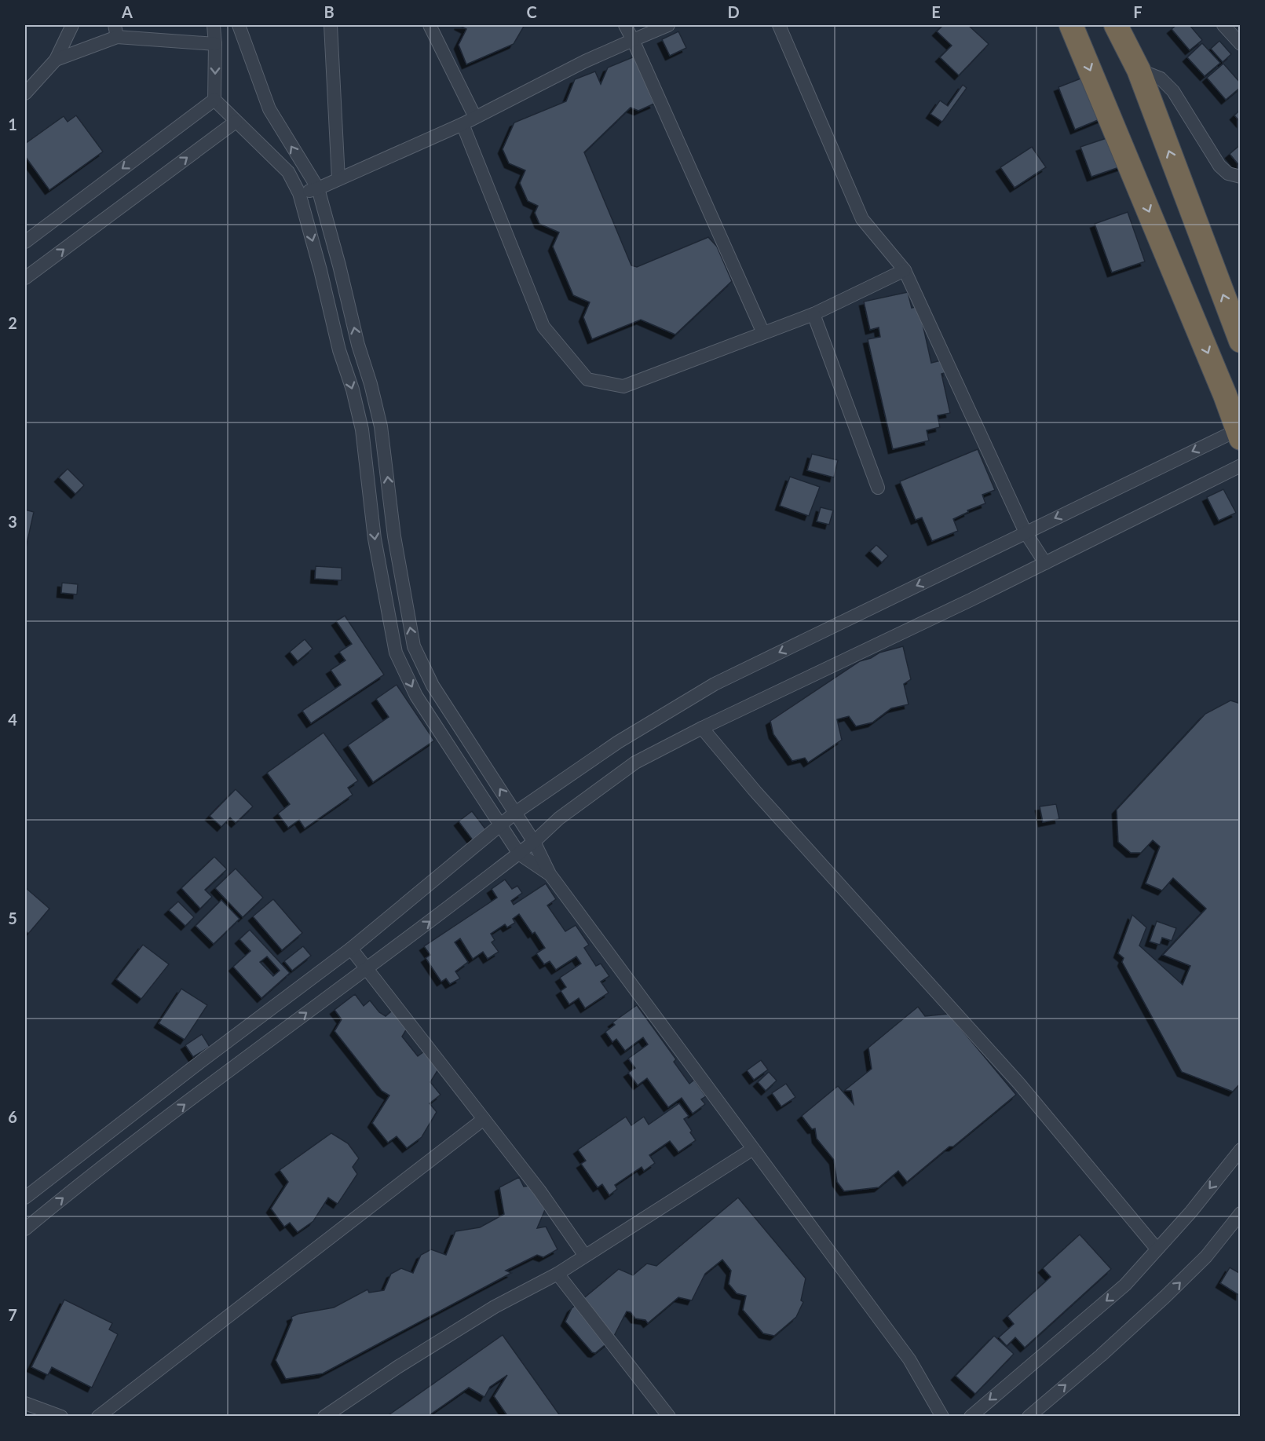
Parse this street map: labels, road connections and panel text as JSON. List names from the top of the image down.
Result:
{
  "grid": {
    "columns": [
      "A",
      "B",
      "C",
      "D",
      "E",
      "F"
    ],
    "rows": [
      "1",
      "2",
      "3",
      "4",
      "5",
      "6",
      "7"
    ]
  }
}
